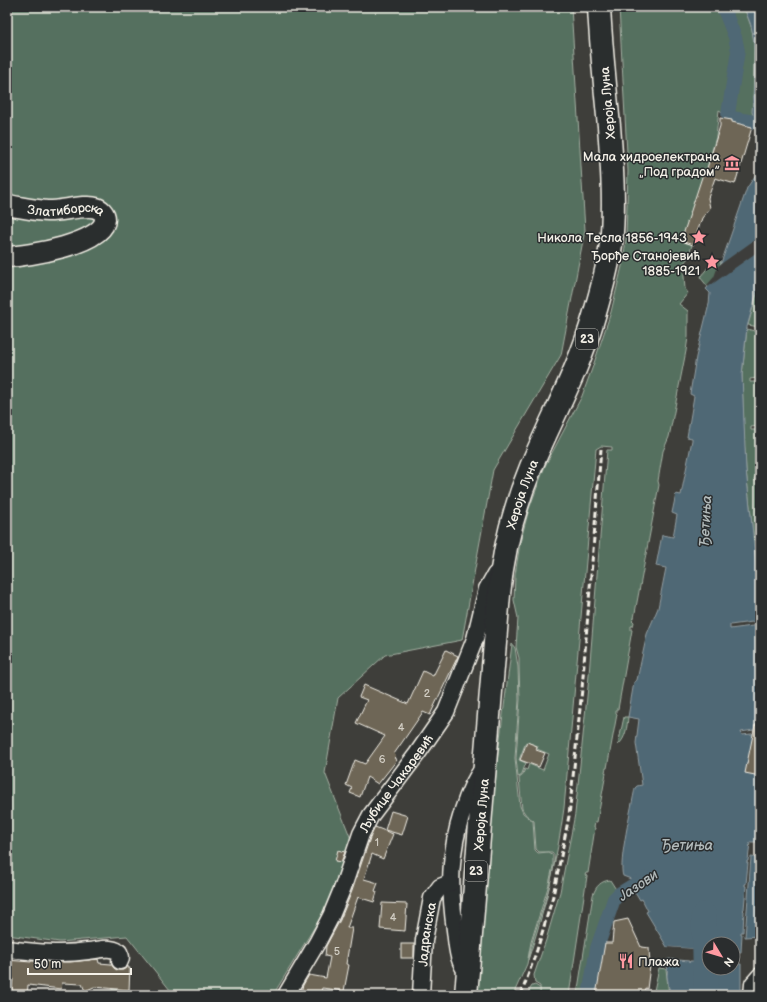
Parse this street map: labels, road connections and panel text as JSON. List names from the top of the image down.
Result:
{
  "streets": {
    "main road": ["Хероја Луна", "23"],
    "street": ["Златиборска", "Љубице Чакаревић", "Јадранска"]
  },
  "crossings": [
    ["Хероја Луна", "Љубице Чакаревић"],
    ["Хероја Луна", "Јадранска"]
  ],
  "water": ["Ђетиња", "Јазови"],
  "places": {
    "museum": ["Мала хидроелектрана „Под градом”"],
    "place": ["Никола Тесла 1856-1943", "Ђорђе Станојевић 1885-1921"],
    "restaurant": ["Плажа"]
  },
  "house_numbers": [
    "2",
    "4",
    "6",
    "1",
    "4",
    "5"
  ],
  "scale_bar": "50 m",
  "north": "bottom right"
}
